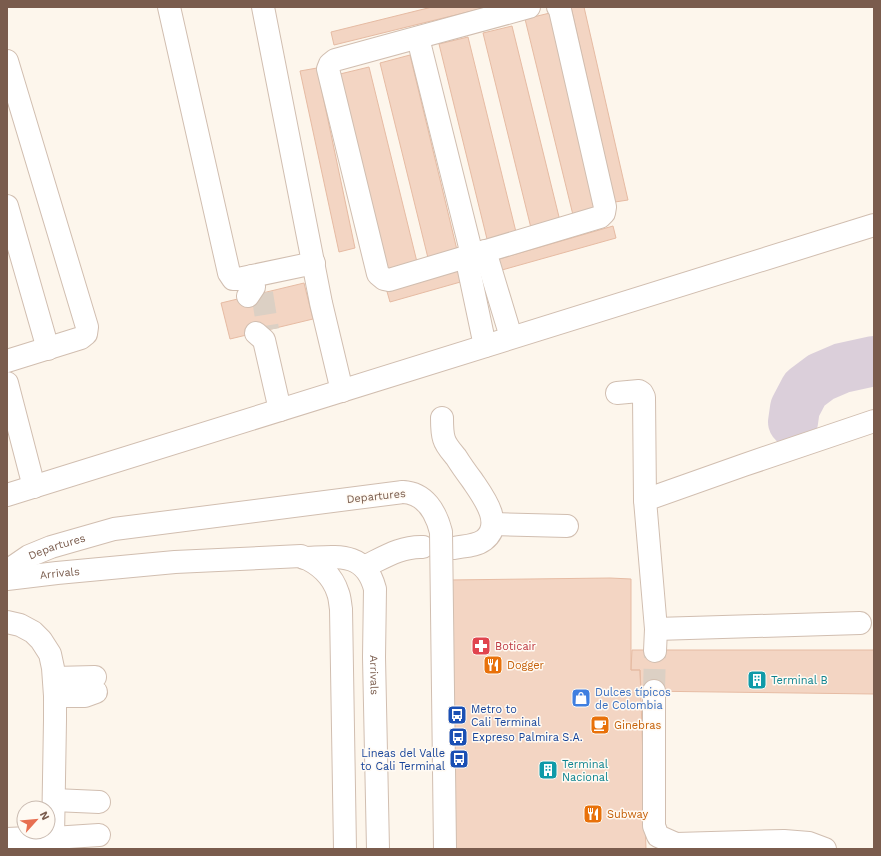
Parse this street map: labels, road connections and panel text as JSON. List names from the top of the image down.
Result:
{
  "streets": {
    "street": ["Departures", "Arrivals"]
  },
  "places": {
    "pharmacy": ["Boticair"],
    "restaurant": ["Dogger", "Subway"],
    "building": ["Terminal B", "Terminal Nacional"],
    "shop": ["Dulces típicos de Colombia"],
    "bus stop": ["Metro to Cali Terminal", "Expreso Palmira S.A.", "Lineas del Valle to Cali Terminal"],
    "cafe": ["Ginebras"]
  },
  "north": "top right"
}
